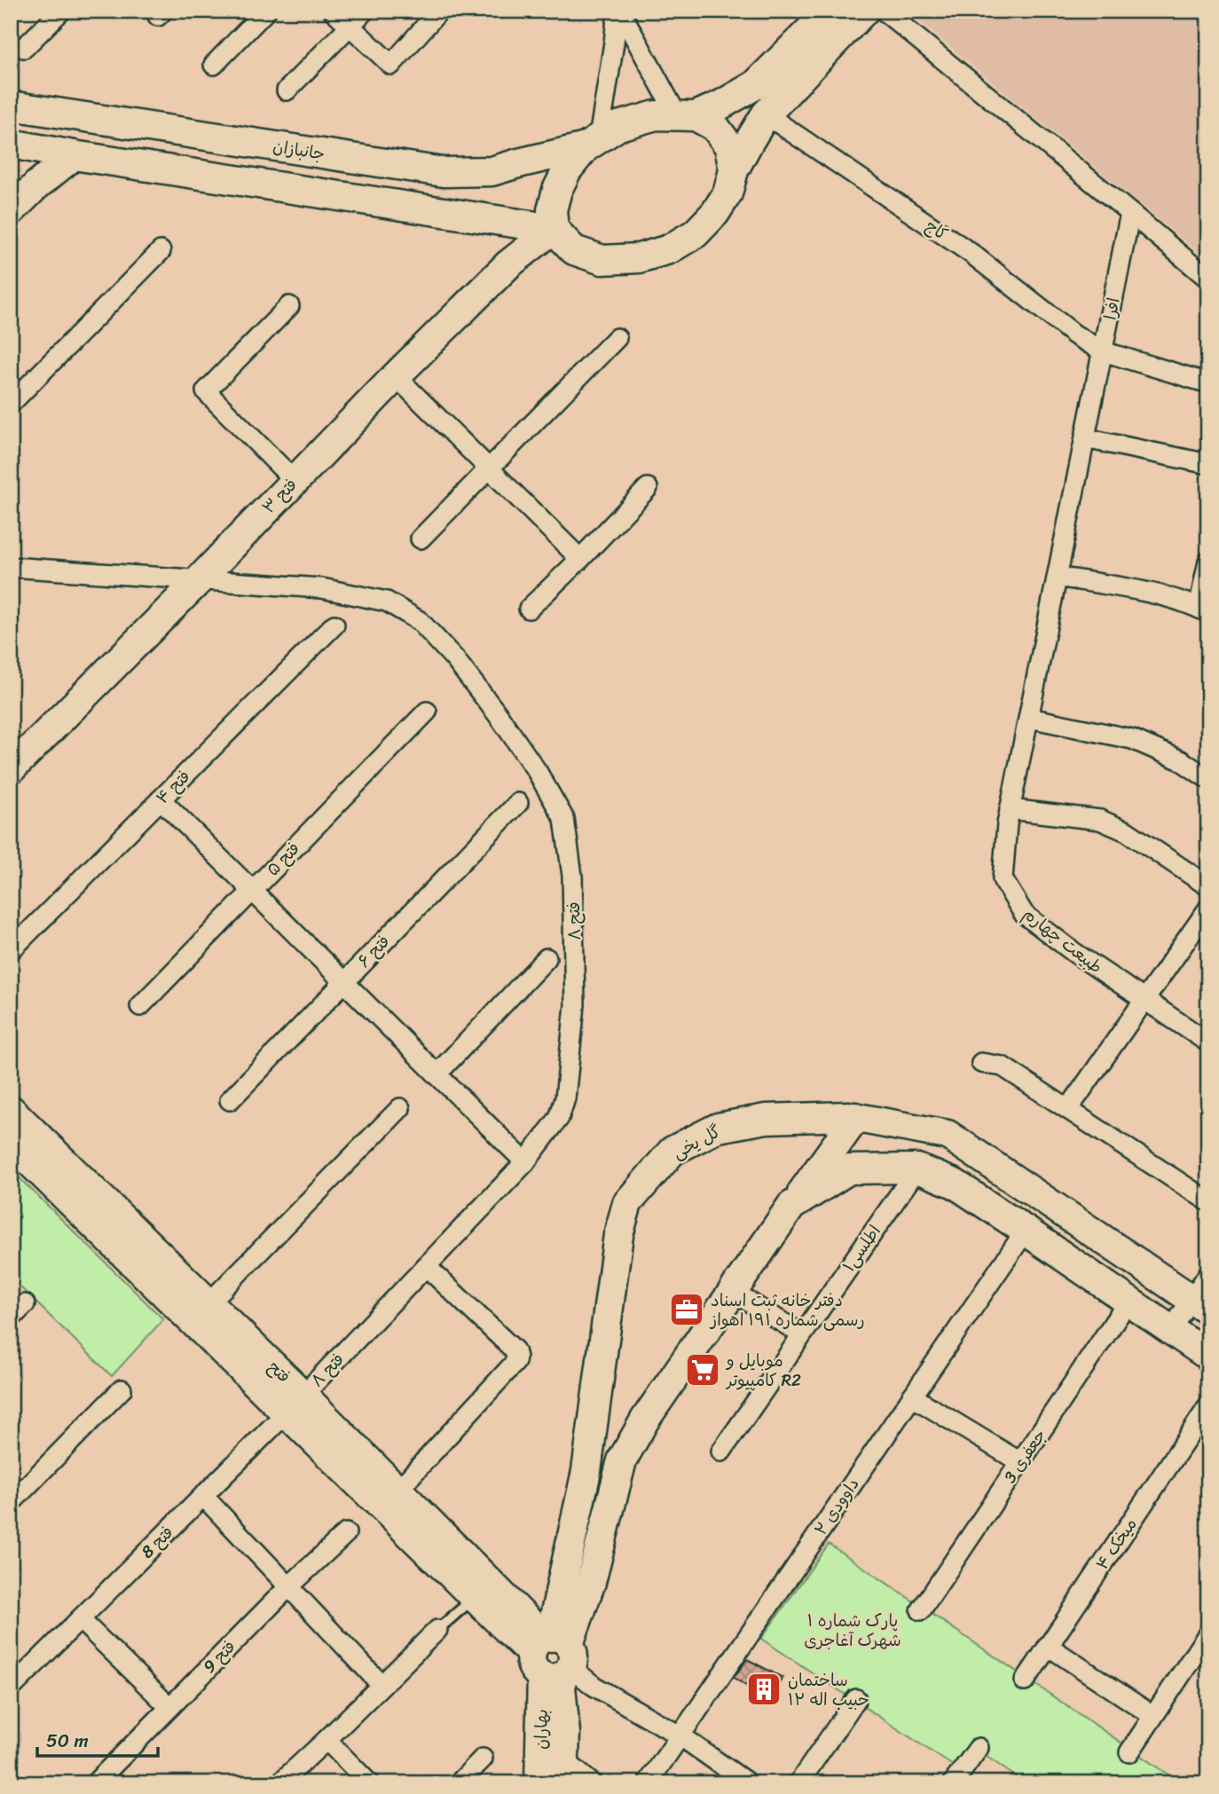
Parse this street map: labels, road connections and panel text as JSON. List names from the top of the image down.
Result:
{
  "streets": {
    "street": [
      "جانبازان",
      "کاج",
      "افرا",
      "فتح ۳",
      "فتح ۴",
      "فتح ۵",
      "فتح ۸",
      "طبیعت چهارم",
      "فتح ۶",
      "گل یخی",
      "اطلسی۱",
      "فتح",
      "3 جعفری",
      "داوودی ۲",
      "فتح 8",
      "میخک ۴",
      "فتح 9",
      "بهاران"
    ]
  },
  "crossings": [
    ["جانبازان", "فتح ۳"],
    ["کاج", "افرا"],
    ["افرا", "طبیعت چهارم"],
    ["فتح ۳", "فتح ۸"],
    ["فتح ۸", "فتح"],
    ["فتح ۸", "فتح 8"],
    ["گل یخی", "فتح"],
    ["گل یخی", "بهاران"],
    ["فتح", "فتح 8"],
    ["فتح", "بهاران"]
  ],
  "parks": ["پارک شماره ۱ شهرک آغاجری"],
  "places": {
    "office": ["دفتر خانه ثبت اسناد رسمی شماره ۱۹۱ اهواز"],
    "supermarket": ["موبایل و کامپیوتر R2"],
    "building": ["ساختمان حبیب اله ۱۲"]
  },
  "scale_bar": "50 m"
}
